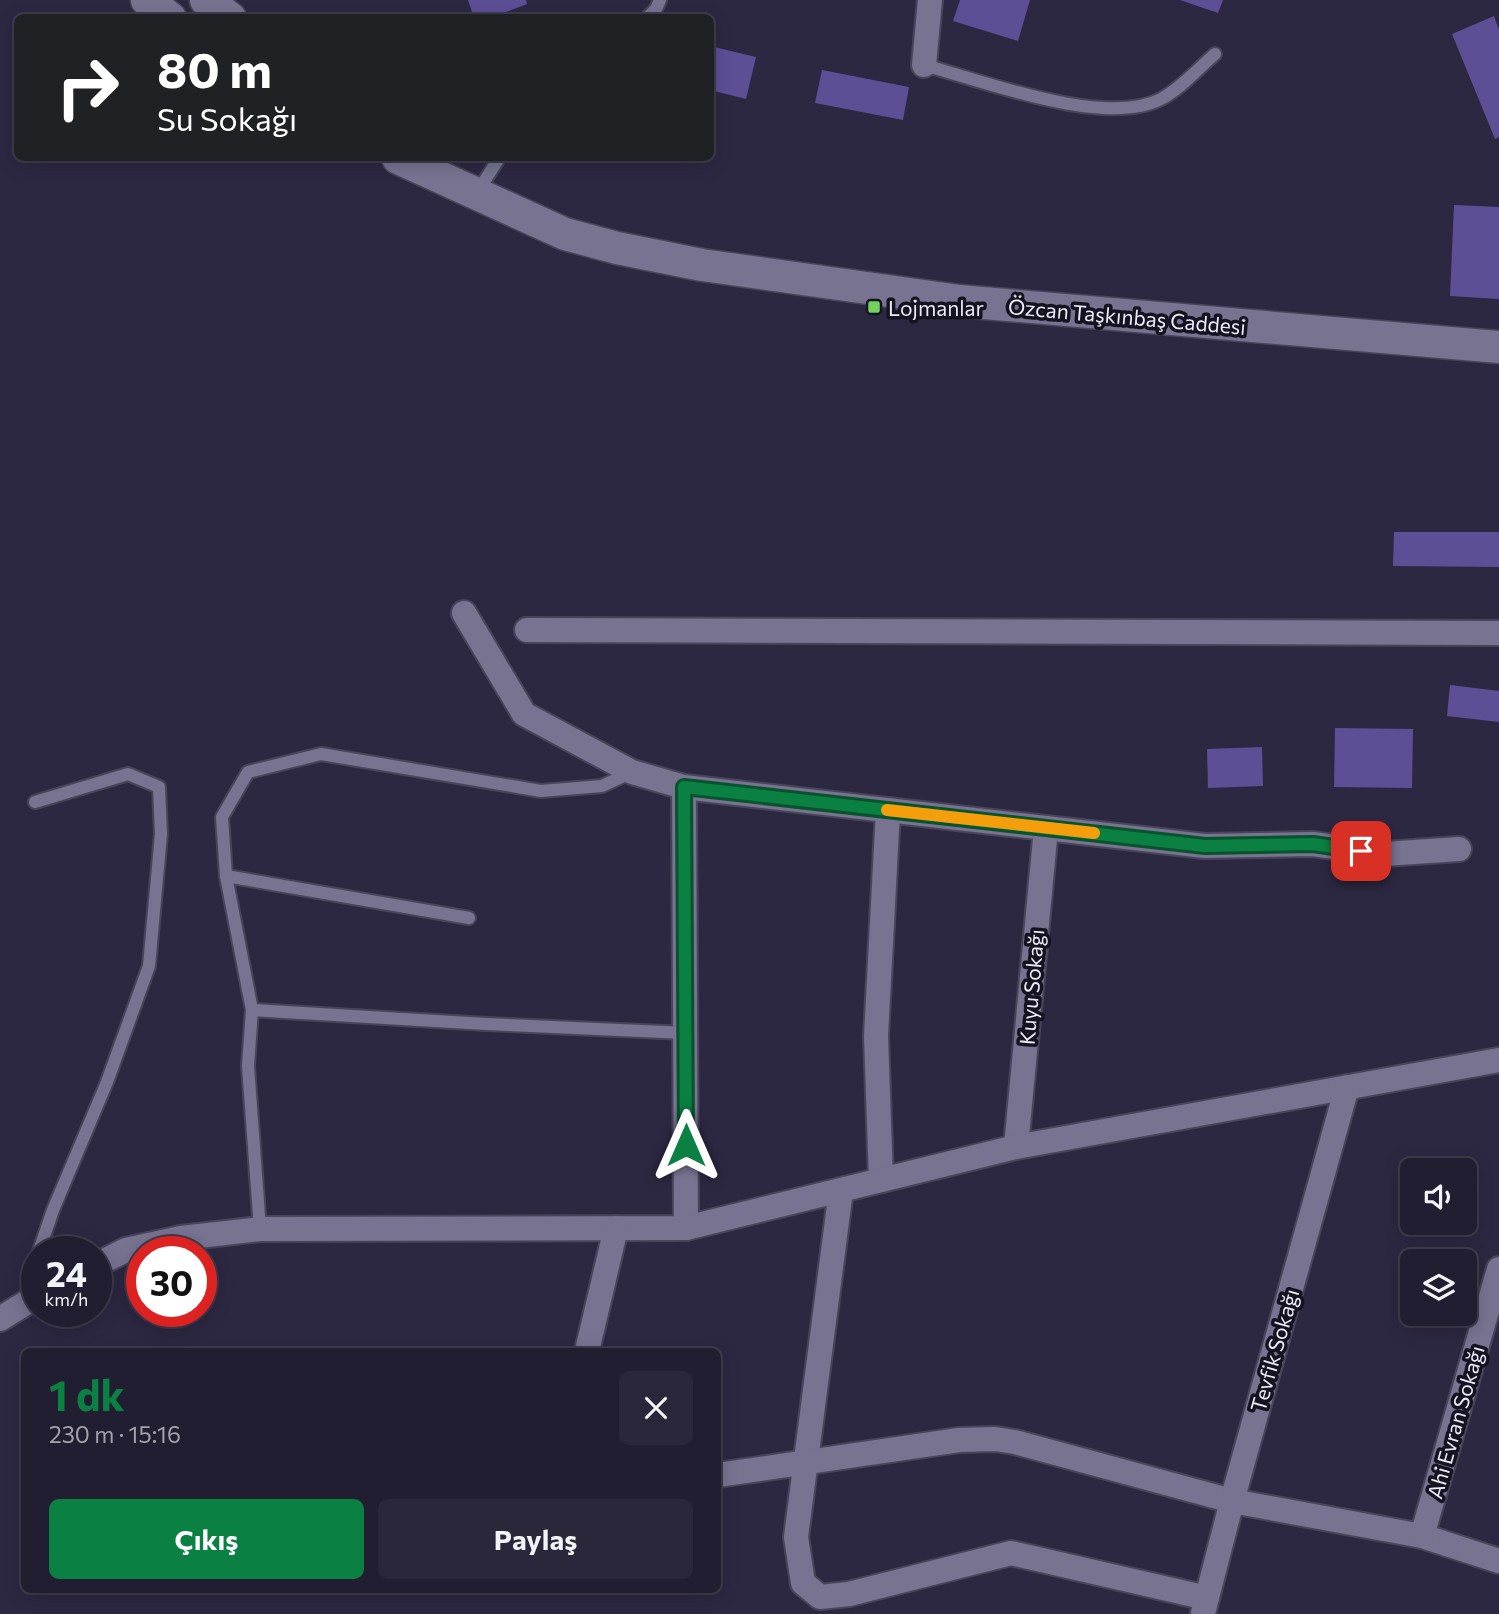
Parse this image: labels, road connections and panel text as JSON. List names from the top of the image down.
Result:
{
  "streets": {
    "street": [
      "Özcan Taşkınbaş Caddesi",
      "Kuyu Sokağı",
      "Tevfik Sokağı",
      "Ahi Evran Sokağı"
    ]
  },
  "places": {
    "transit": ["Lojmanlar"]
  },
  "page": {
    "turn": ["80 m", "Su Sokağı"],
    "speed": "24 km/h",
    "limit": "30",
    "heading": ["1 dk", "230 m · 15:16"],
    "buttons": ["Çıkış", "Paylaş"]
  }
}
